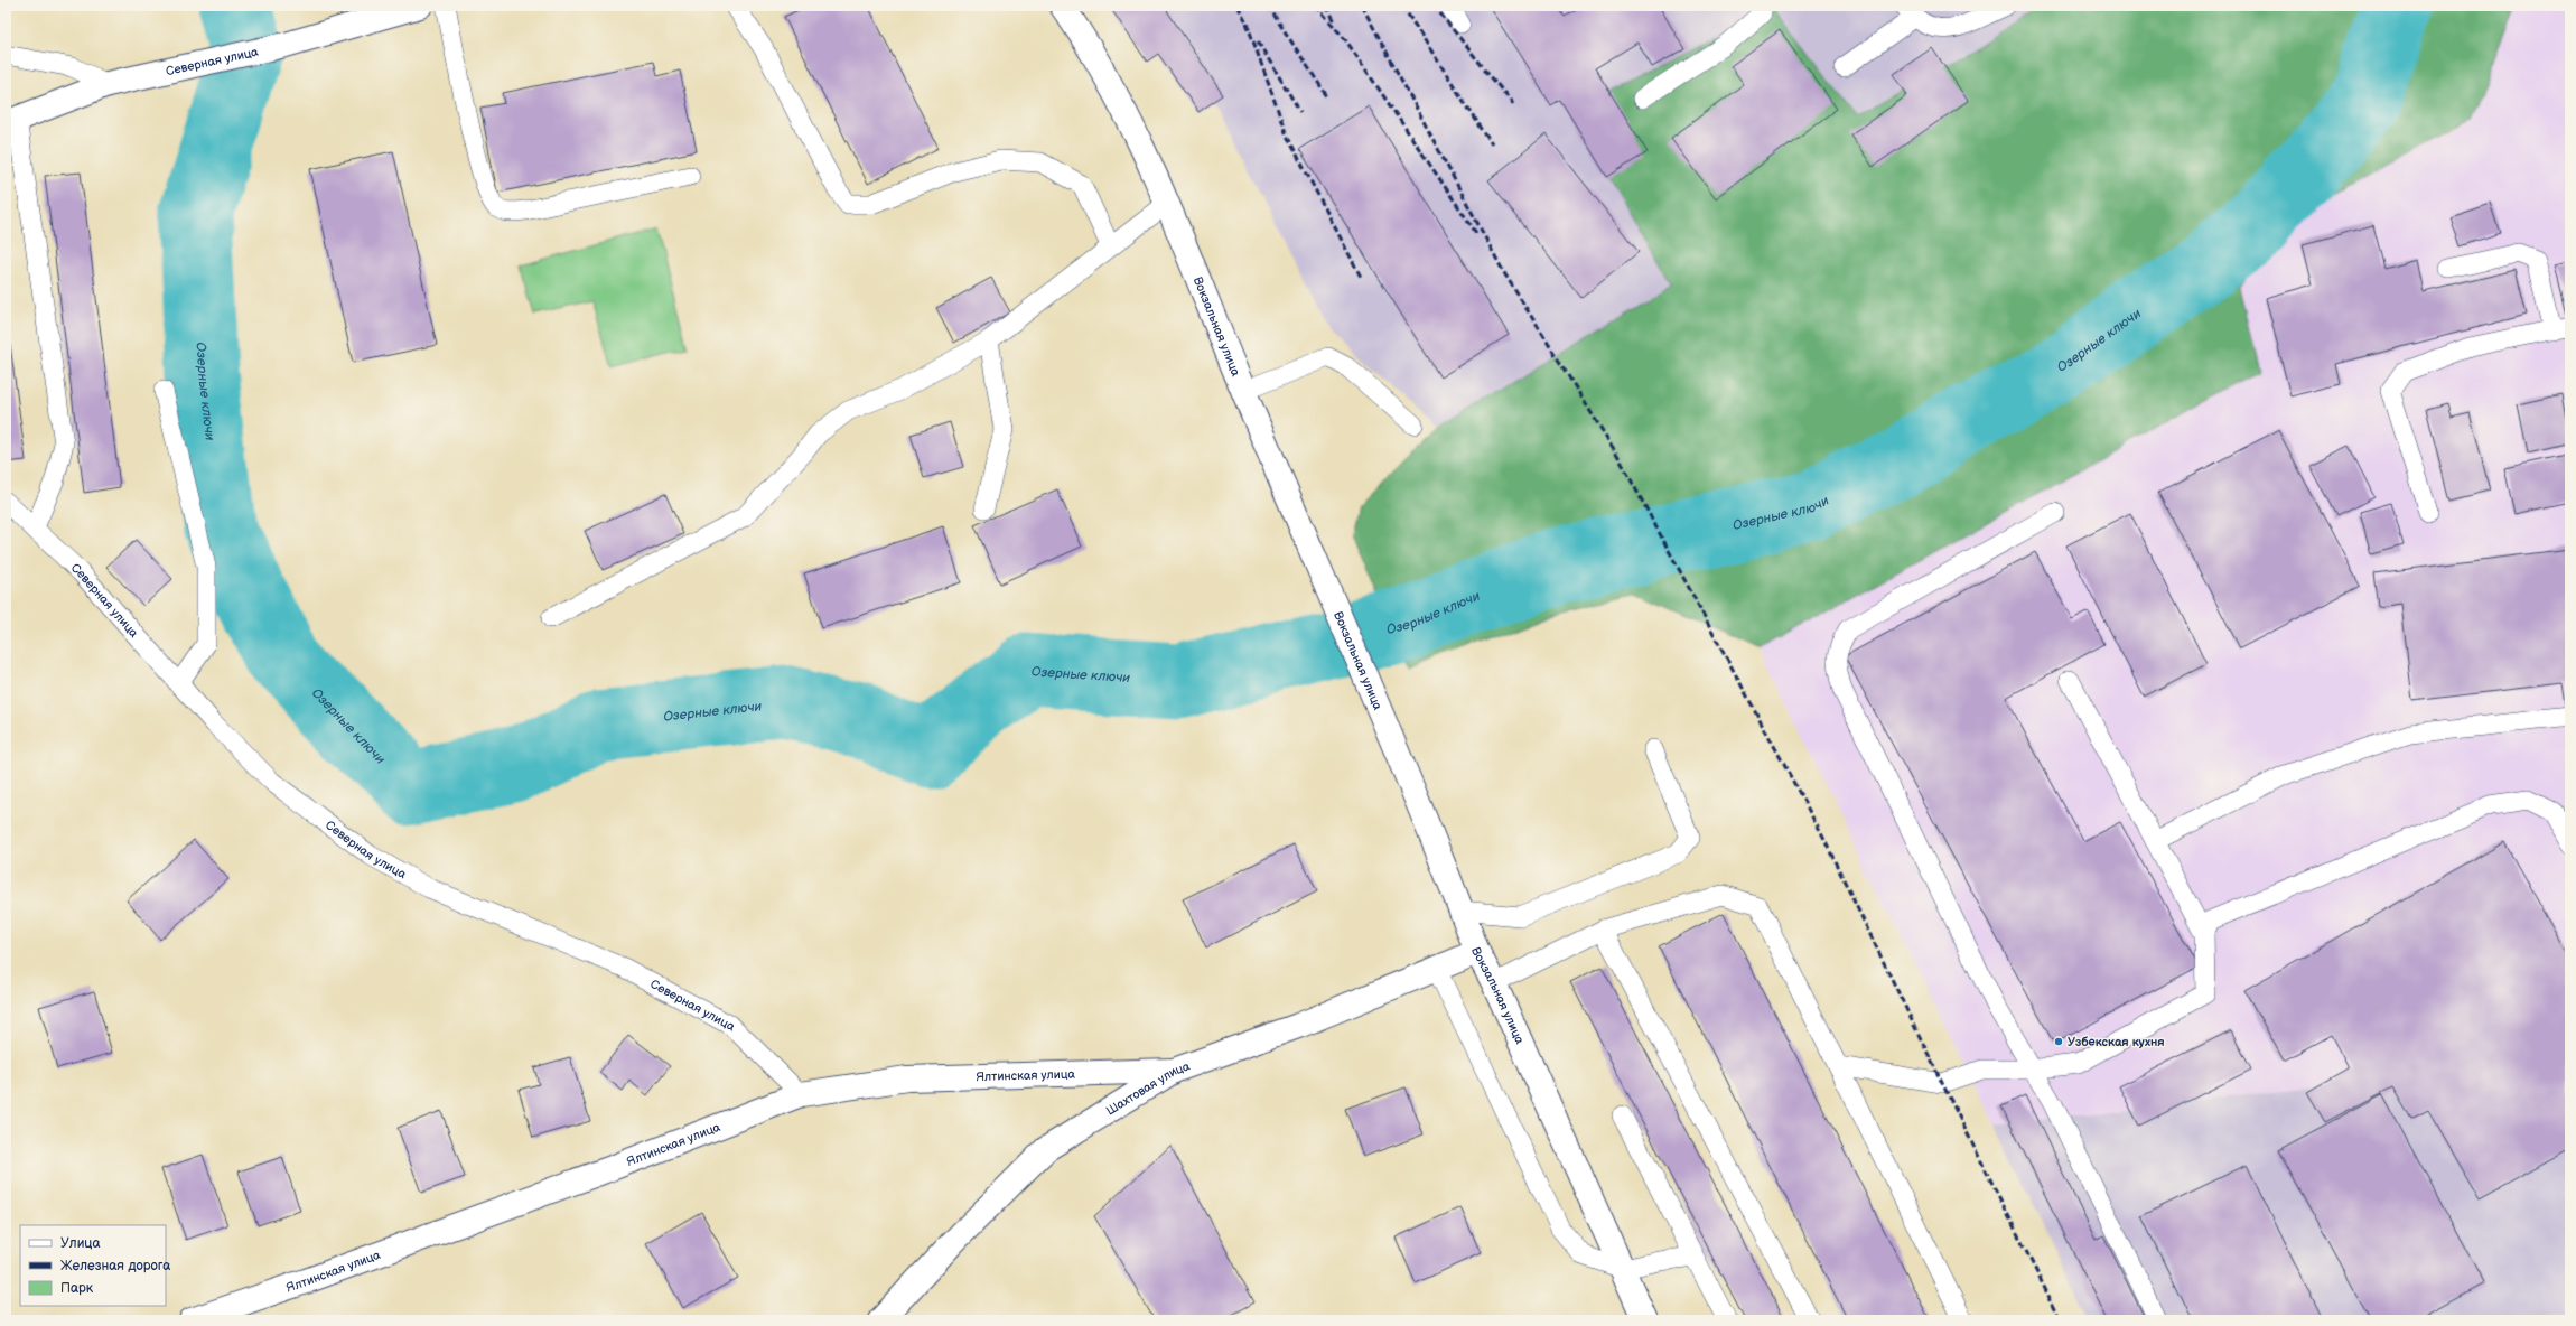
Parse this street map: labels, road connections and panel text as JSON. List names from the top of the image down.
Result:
{
  "streets": {
    "street": [
      "Северная улица",
      "Вокзальная улица",
      "Ялтинская улица",
      "Шахтовая улица"
    ]
  },
  "crossings": [
    ["Северная улица", "Ялтинская улица"],
    ["Вокзальная улица", "Шахтовая улица"],
    ["Ялтинская улица", "Шахтовая улица"]
  ],
  "water": ["Озерные ключи"],
  "places": ["Узбекская кухня"],
  "legend": ["Улица", "Железная дорога", "Парк"]
}
